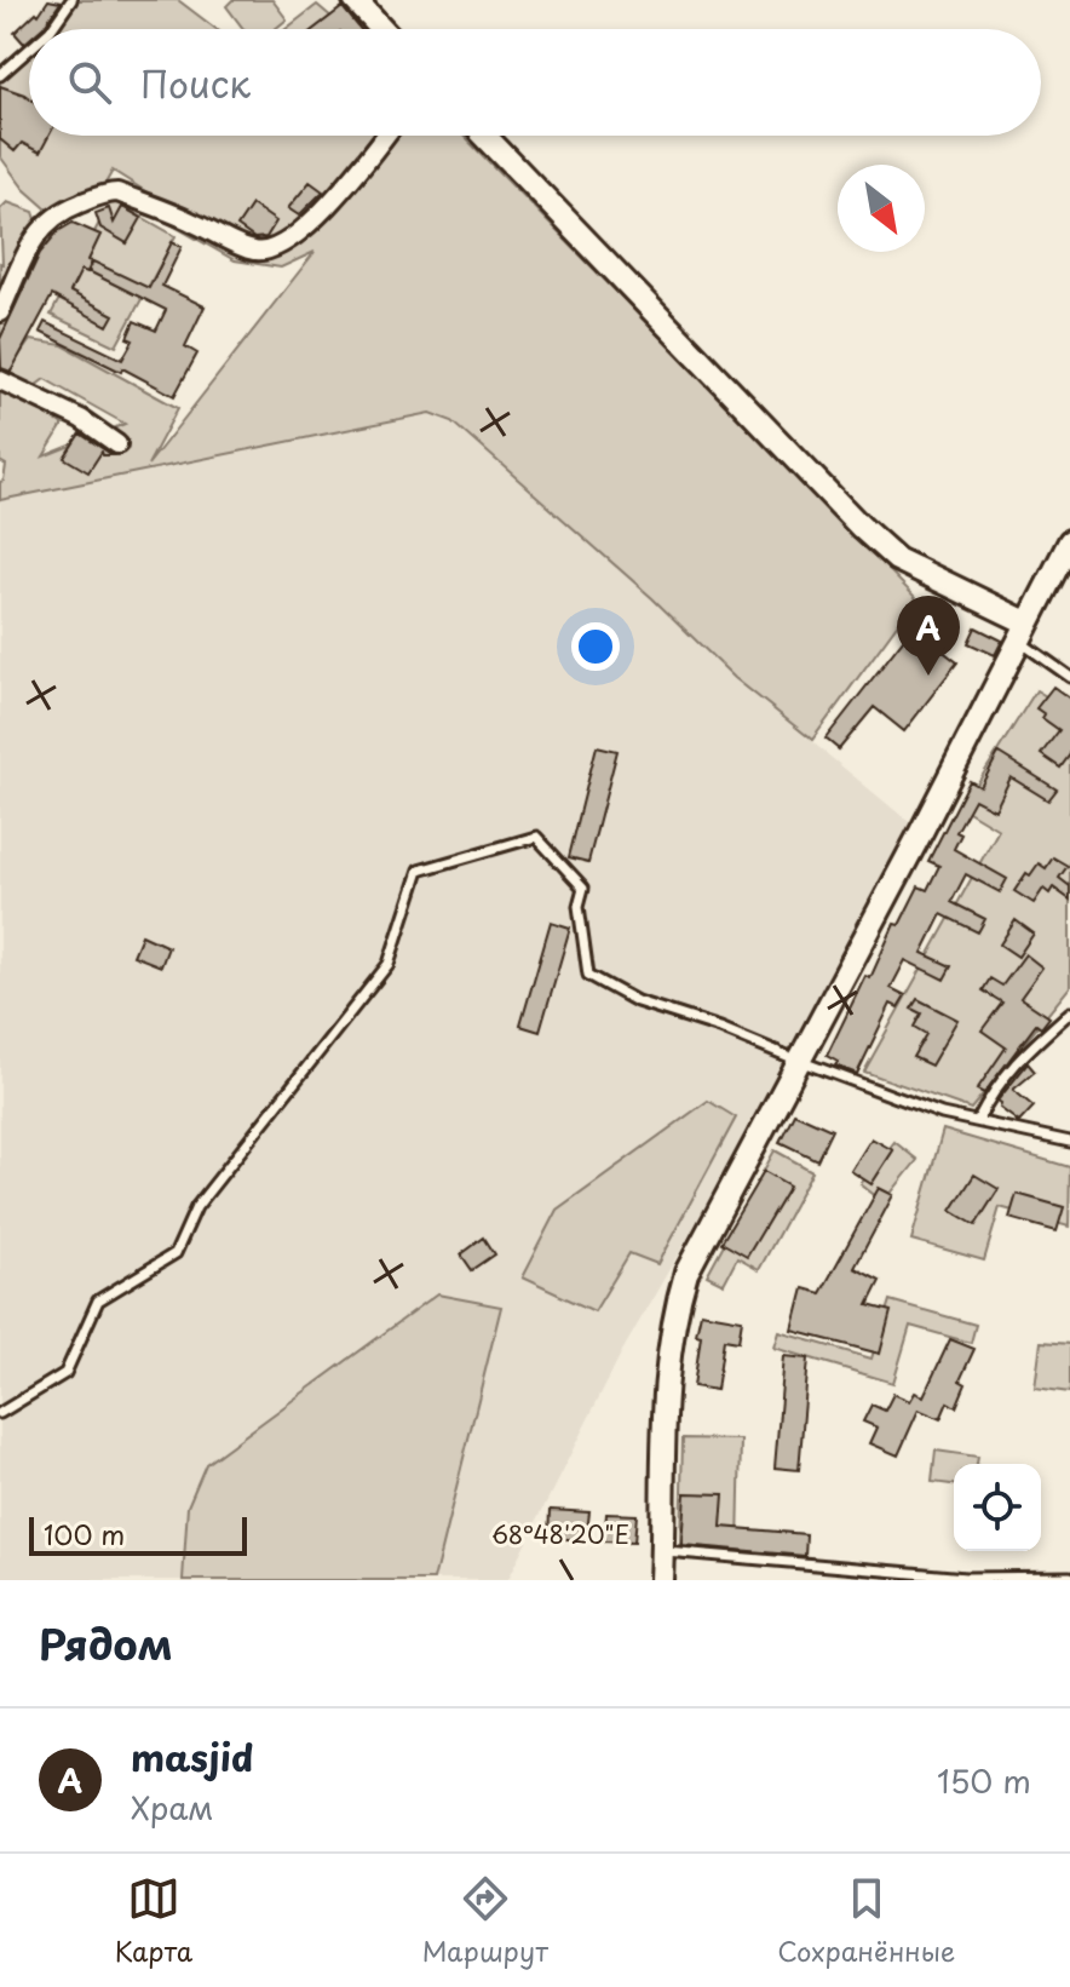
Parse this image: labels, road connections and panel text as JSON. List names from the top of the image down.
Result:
{
  "scale_bar": "100 m",
  "north": "bottom right",
  "page": {
    "search": "Поиск",
    "pins": "A",
    "scale": "100 m",
    "heading": "Рядом",
    "list": [
      {
        "mark": "A",
        "name": "masjid",
        "note": "Храм",
        "value": "150 m"
      }
    ],
    "nav": ["Карта", "Маршрут", "Сохранённые"]
  },
  "coordinates": ["68°48'20\"E"]
}
